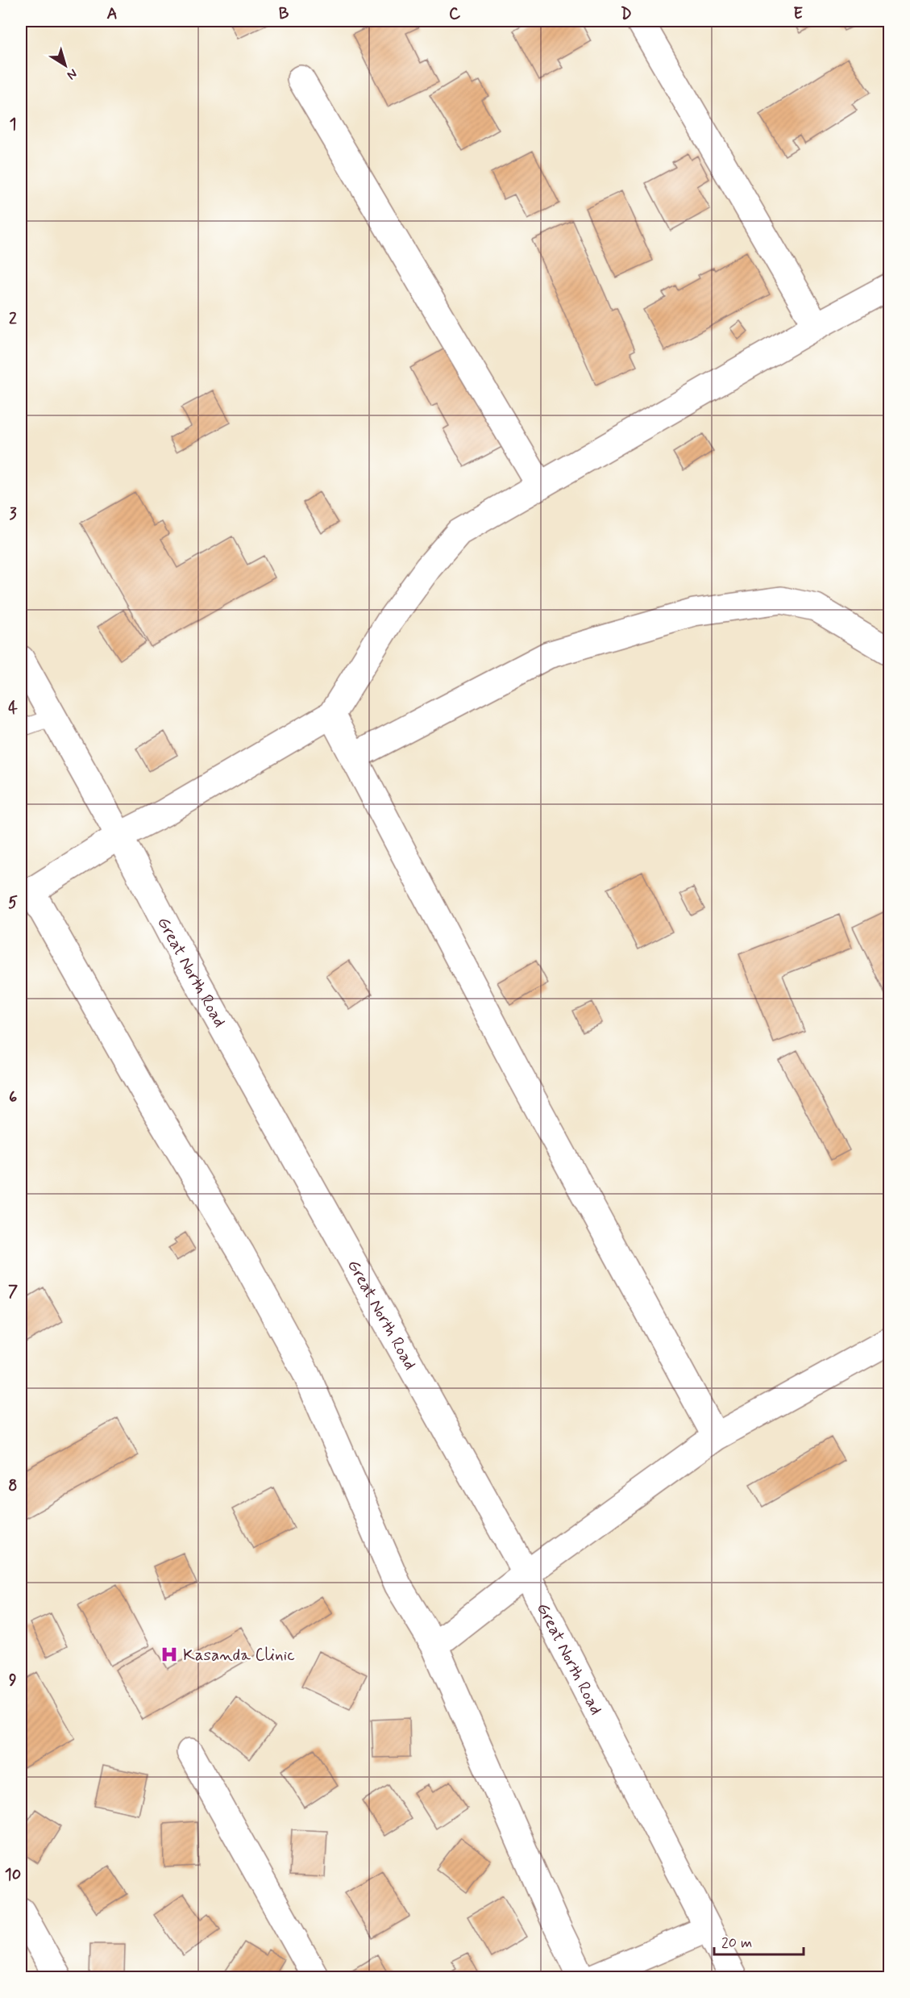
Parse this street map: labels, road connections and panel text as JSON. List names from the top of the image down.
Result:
{
  "streets": {
    "main road": ["Great North Road"]
  },
  "places": {
    "hospital": ["Kasanda Clinic"]
  },
  "scale_bar": "20 m",
  "north": "bottom right",
  "grid": {
    "columns": [
      "A",
      "B",
      "C",
      "D",
      "E"
    ],
    "rows": [
      "1",
      "2",
      "3",
      "4",
      "5",
      "6",
      "7",
      "8",
      "9",
      "10"
    ]
  }
}
